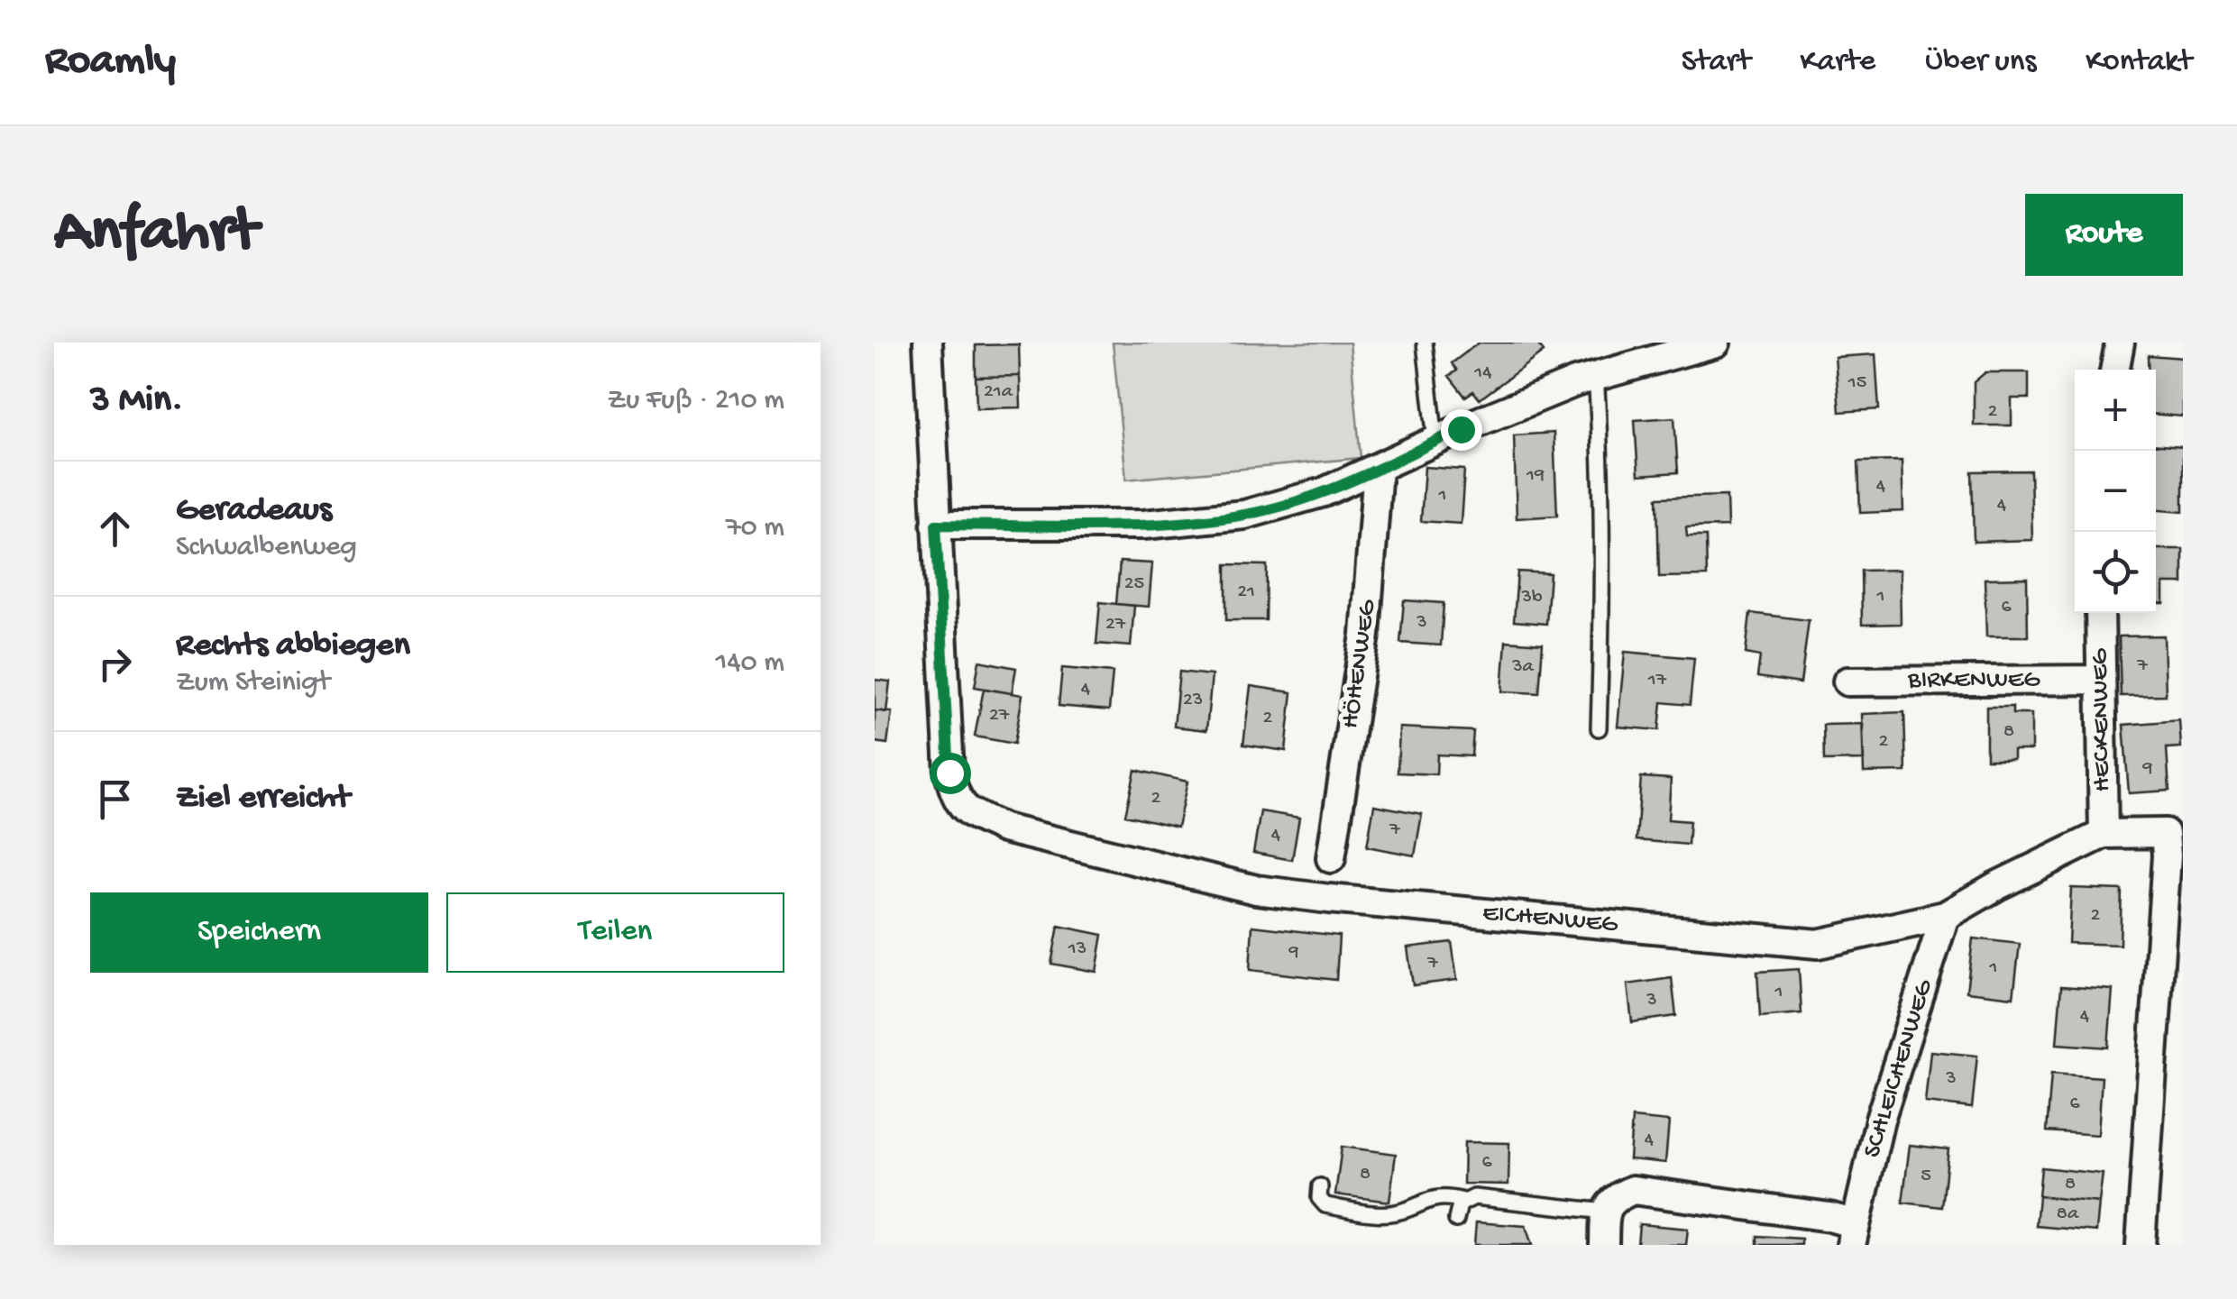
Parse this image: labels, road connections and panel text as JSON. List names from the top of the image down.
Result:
{
  "streets": {
    "street": [
      "HÖHENWEG",
      "BIRKENWEG",
      "HECKENWEG",
      "EICHENWEG",
      "SCHLEICHENWEG"
    ]
  },
  "crossings": [
    ["BIRKENWEG", "HECKENWEG"],
    ["HECKENWEG", "EICHENWEG"],
    ["EICHENWEG", "SCHLEICHENWEG"]
  ],
  "house_numbers": [
    "14",
    "15",
    "21a",
    "2",
    "19",
    "4",
    "1",
    "4",
    "25",
    "21",
    "1",
    "3b",
    "6",
    "3",
    "27",
    "7",
    "3a",
    "17",
    "4",
    "23",
    "27",
    "2",
    "8",
    "2",
    "9",
    "2",
    "7",
    "4",
    "2",
    "13",
    "9",
    "7",
    "1",
    "1",
    "3",
    "4",
    "3",
    "6",
    "4",
    "6",
    "8",
    "5",
    "8",
    "8a"
  ],
  "page": {
    "header": "Roamly",
    "nav": [
      "Start",
      "Karte",
      "Über uns",
      "Kontakt"
    ],
    "buttons": [
      "Route",
      ["Speichern", "Teilen"]
    ],
    "title": "Anfahrt",
    "heading": ["3 Min.", "Zu Fuß · 210 m"],
    "map_buttons": ["+", "−"],
    "list": [
      ["Geradeaus", "Schwalbenweg", "70 m"],
      ["Rechts abbiegen", "Zum Steinigt", "140 m"],
      "Ziel erreicht"
    ]
  }
}
